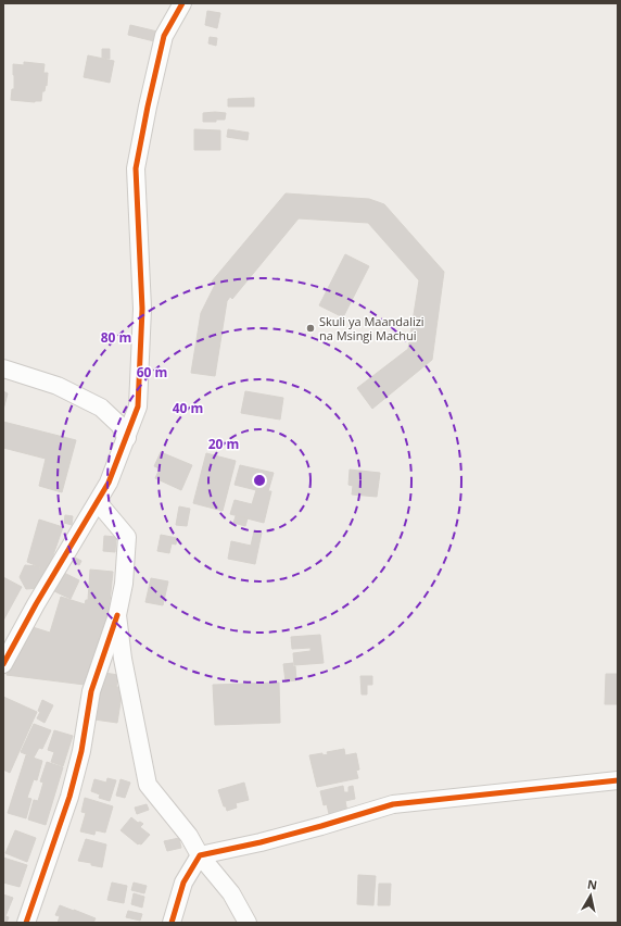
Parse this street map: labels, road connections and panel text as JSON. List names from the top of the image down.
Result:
{
  "places": ["Skuli ya Maandalizi na Msingi Machui"],
  "north": "top",
  "rings": [
    "80 m",
    "60 m",
    "40 m",
    "20 m"
  ]
}
